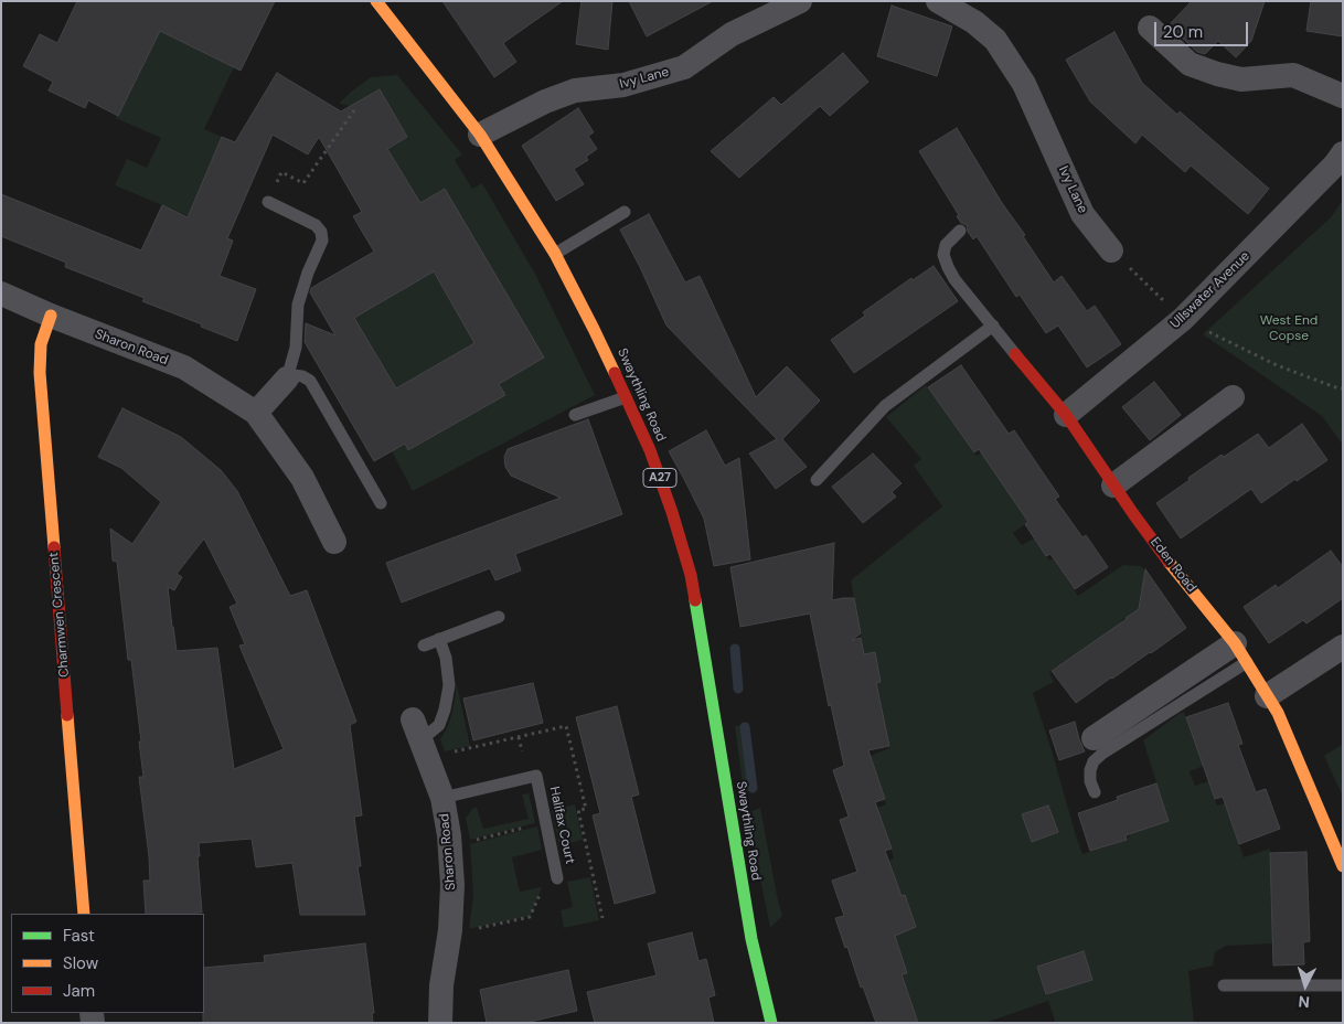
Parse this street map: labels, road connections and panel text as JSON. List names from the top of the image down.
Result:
{
  "streets": {
    "street": [
      "Ivy Lane",
      "Ullswater Avenue",
      "Sharon Road",
      "Swaythling Road",
      "A27",
      "Eden Road",
      "Charmwen Crescent"
    ],
    "lane": ["Halifax Court"]
  },
  "crossings": [
    ["Ivy Lane", "Swaythling Road"],
    ["Ullswater Avenue", "Eden Road"],
    ["Sharon Road", "Charmwen Crescent"],
    ["Sharon Road", "Halifax Court"]
  ],
  "parks": ["West End Copse"],
  "legend": ["Fast", "Slow", "Jam"],
  "scale_bar": "20 m",
  "north": "bottom"
}
